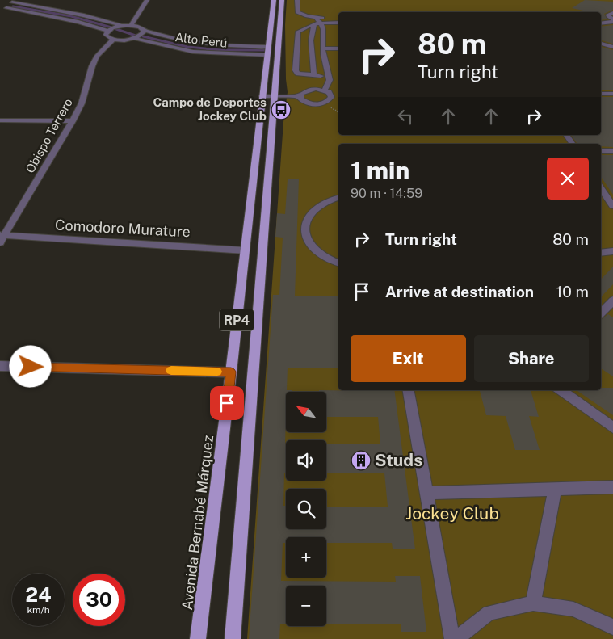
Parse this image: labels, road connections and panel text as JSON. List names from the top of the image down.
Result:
{
  "streets": {
    "main road": ["RP4", "Avenida Bernabé Márquez"],
    "street": ["Alto Perú", "Obispo Terrero", "Comodoro Murature"]
  },
  "crossings": [
    ["Alto Perú", "Obispo Terrero"],
    ["Alto Perú", "Avenida Bernabé Márquez"],
    ["Obispo Terrero", "Comodoro Murature"],
    ["Comodoro Murature", "Avenida Bernabé Márquez"]
  ],
  "parks": ["Jockey Club"],
  "places": {
    "bus stop": ["Campo de Deportes Jockey Club"],
    "building": ["Studs"]
  },
  "north": "top left",
  "page": {
    "turn": ["80 m", "Turn right"],
    "heading": ["1 min", "90 m · 14:59"],
    "list": [
      {
        "name": "Turn right",
        "value": "80 m"
      },
      {
        "name": "Arrive at destination",
        "value": "10 m"
      }
    ],
    "buttons": ["Exit", "Share"],
    "map_buttons": ["+", "−"],
    "speed": "24 km/h",
    "limit": "30"
  }
}
